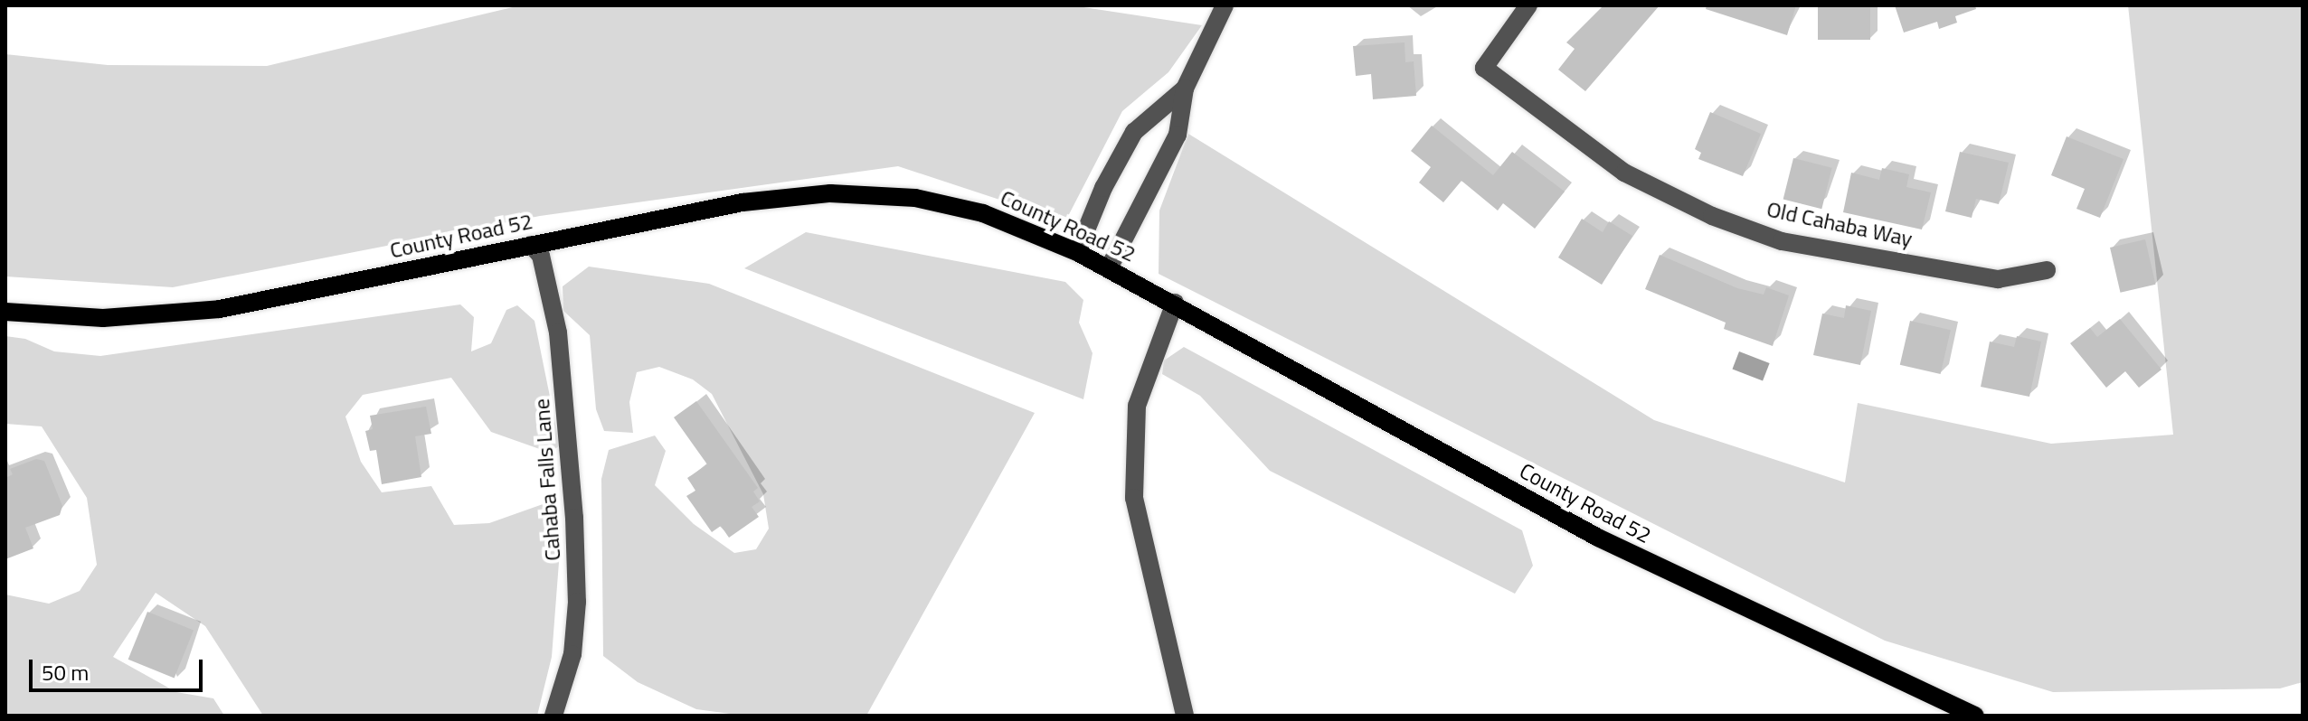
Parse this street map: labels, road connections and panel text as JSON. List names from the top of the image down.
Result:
{
  "streets": {
    "main road": ["County Road 52"],
    "street": ["Old Cahaba Way", "Cahaba Falls Lane"]
  },
  "crossings": [
    ["County Road 52", "Cahaba Falls Lane"]
  ],
  "scale_bar": "50 m"
}
